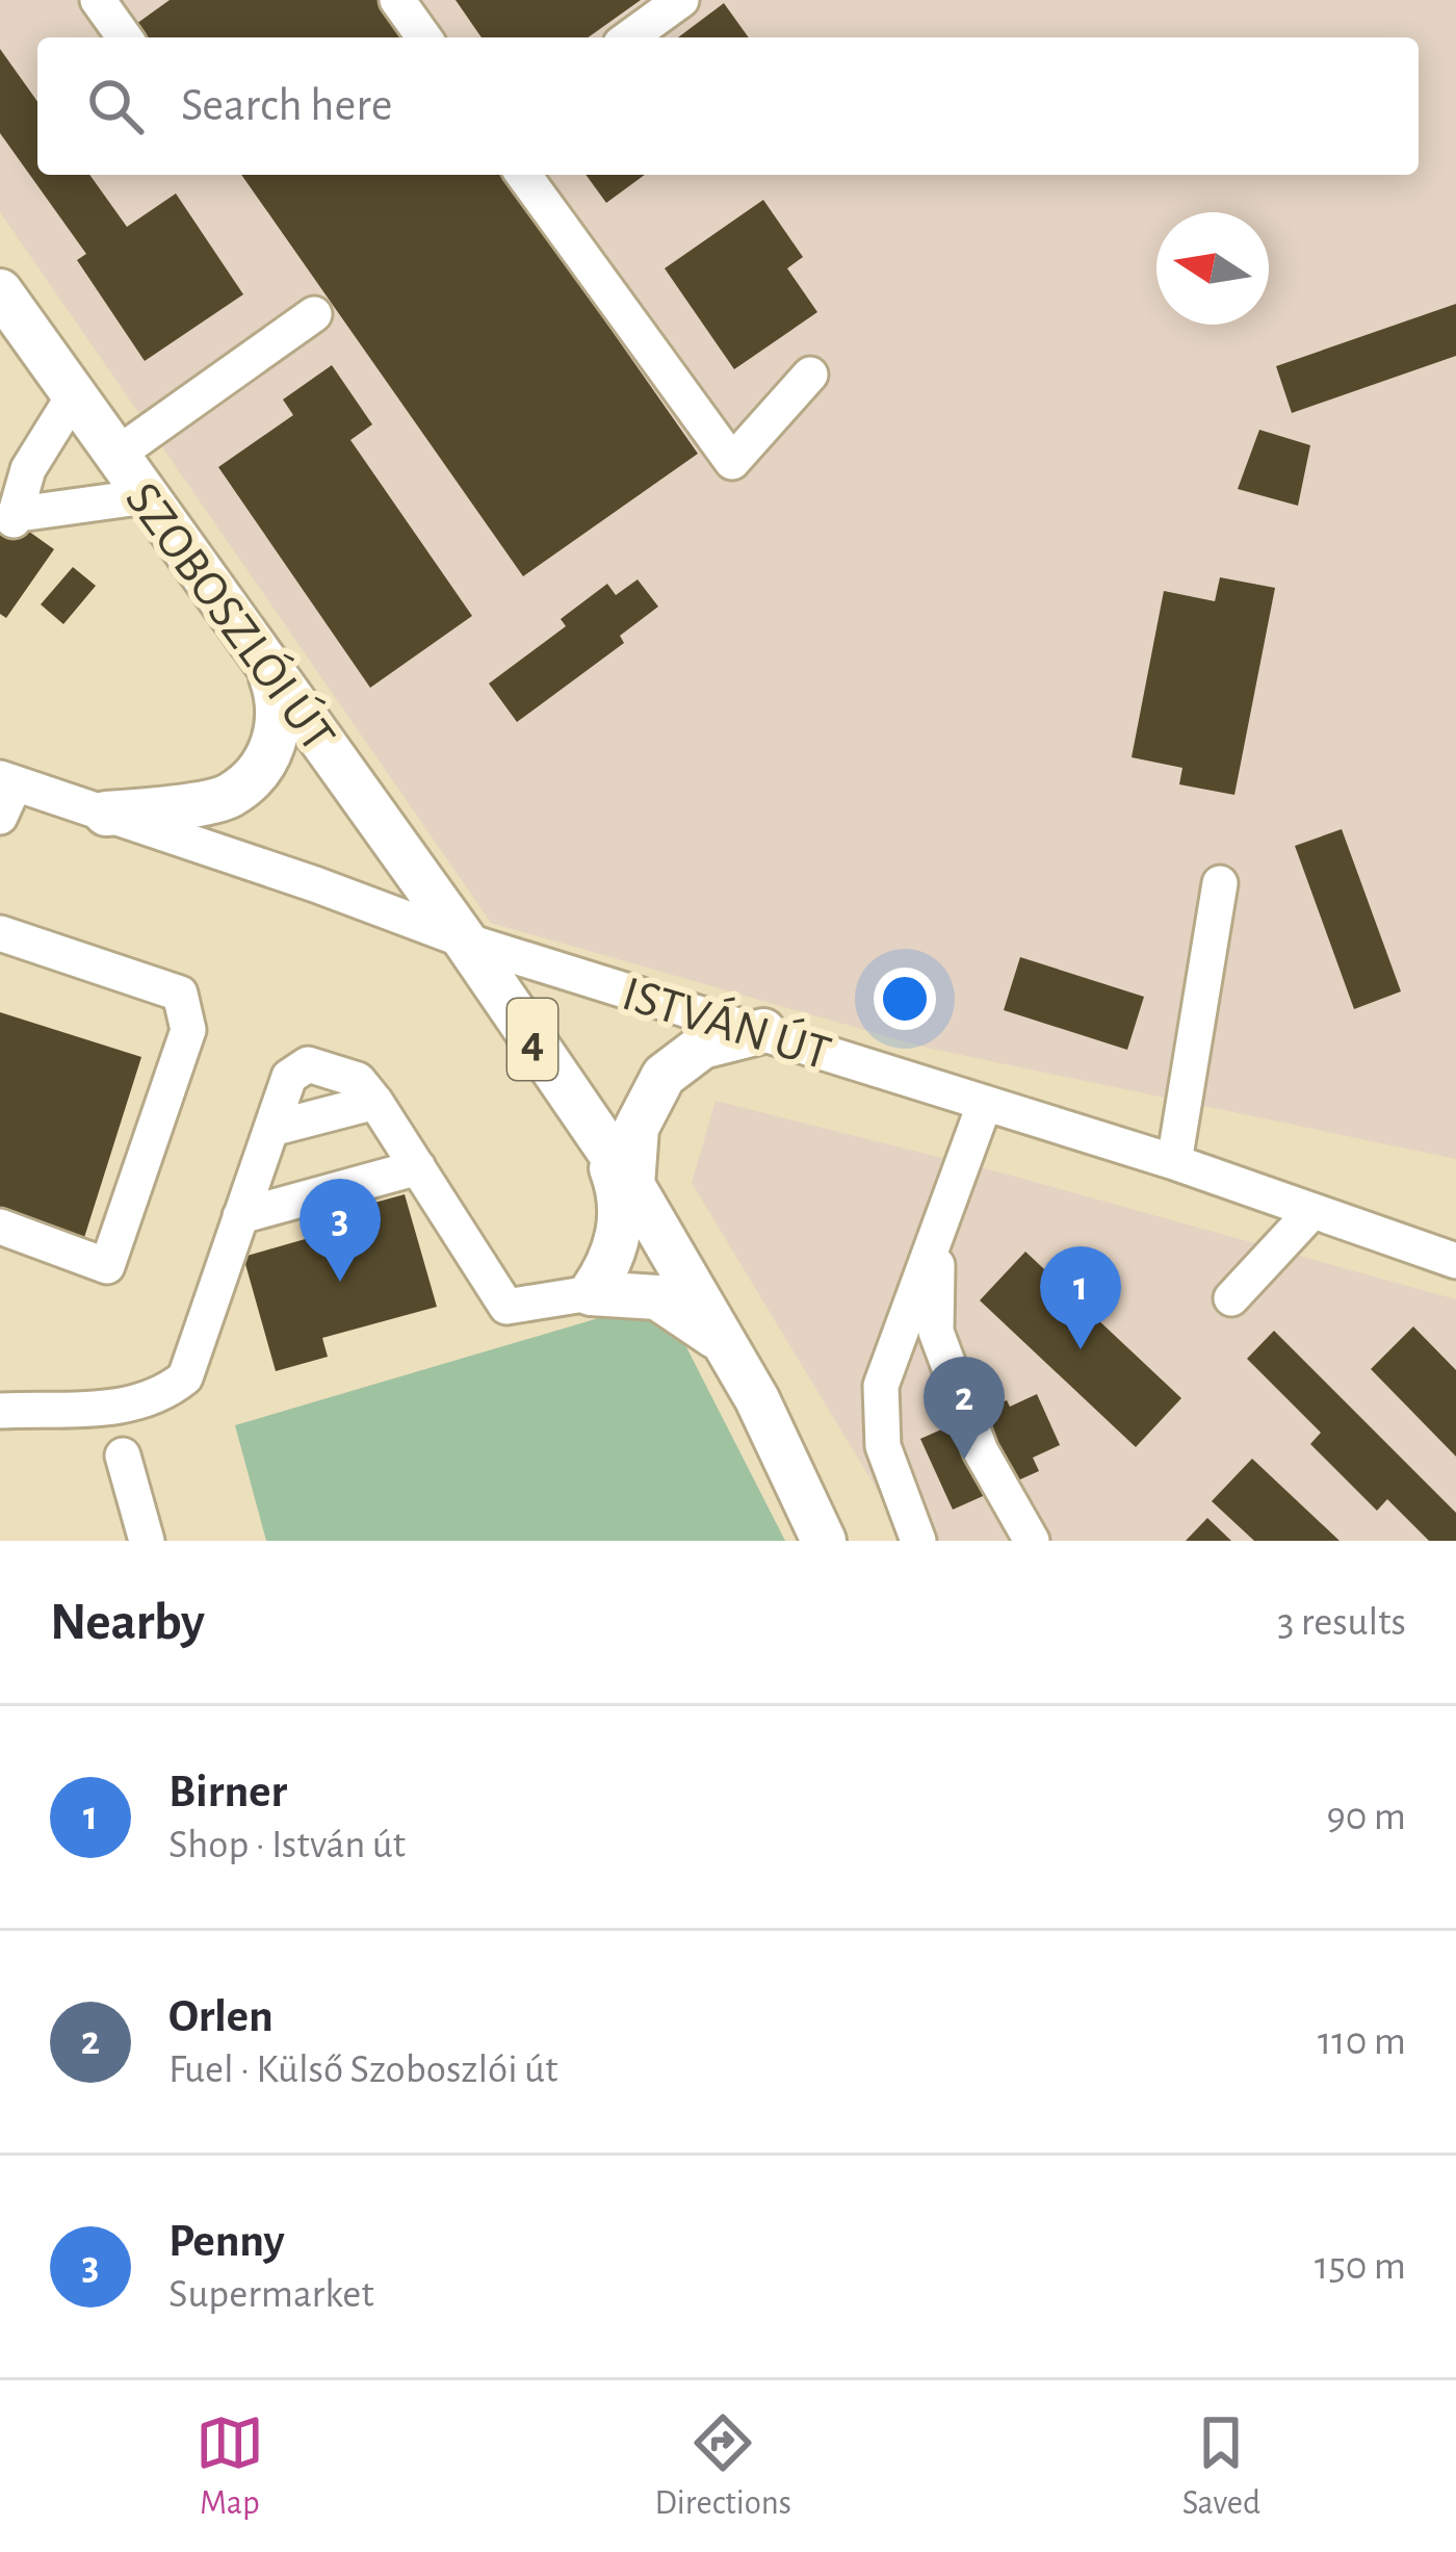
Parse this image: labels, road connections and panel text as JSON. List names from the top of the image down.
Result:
{
  "streets": {
    "main road": ["SZOBOSZLÓI ÚT", "4"],
    "street": ["ISTVÁN ÚT"]
  },
  "crossings": [
    ["SZOBOSZLÓI ÚT", "ISTVÁN ÚT"],
    ["SZOBOSZLÓI ÚT", "4"],
    ["ISTVÁN ÚT", "4"]
  ],
  "north": "left",
  "page": {
    "search": "Search here",
    "pins": ["3", "1", "2"],
    "heading": ["Nearby", "3 results"],
    "list": [
      {
        "mark": "1",
        "name": "Birner",
        "note": "Shop · István út",
        "value": "90 m"
      },
      {
        "mark": "2",
        "name": "Orlen",
        "note": "Fuel · Külső Szoboszlói út",
        "value": "110 m"
      },
      {
        "mark": "3",
        "name": "Penny",
        "note": "Supermarket",
        "value": "150 m"
      }
    ],
    "nav": ["Map", "Directions", "Saved"]
  }
}
